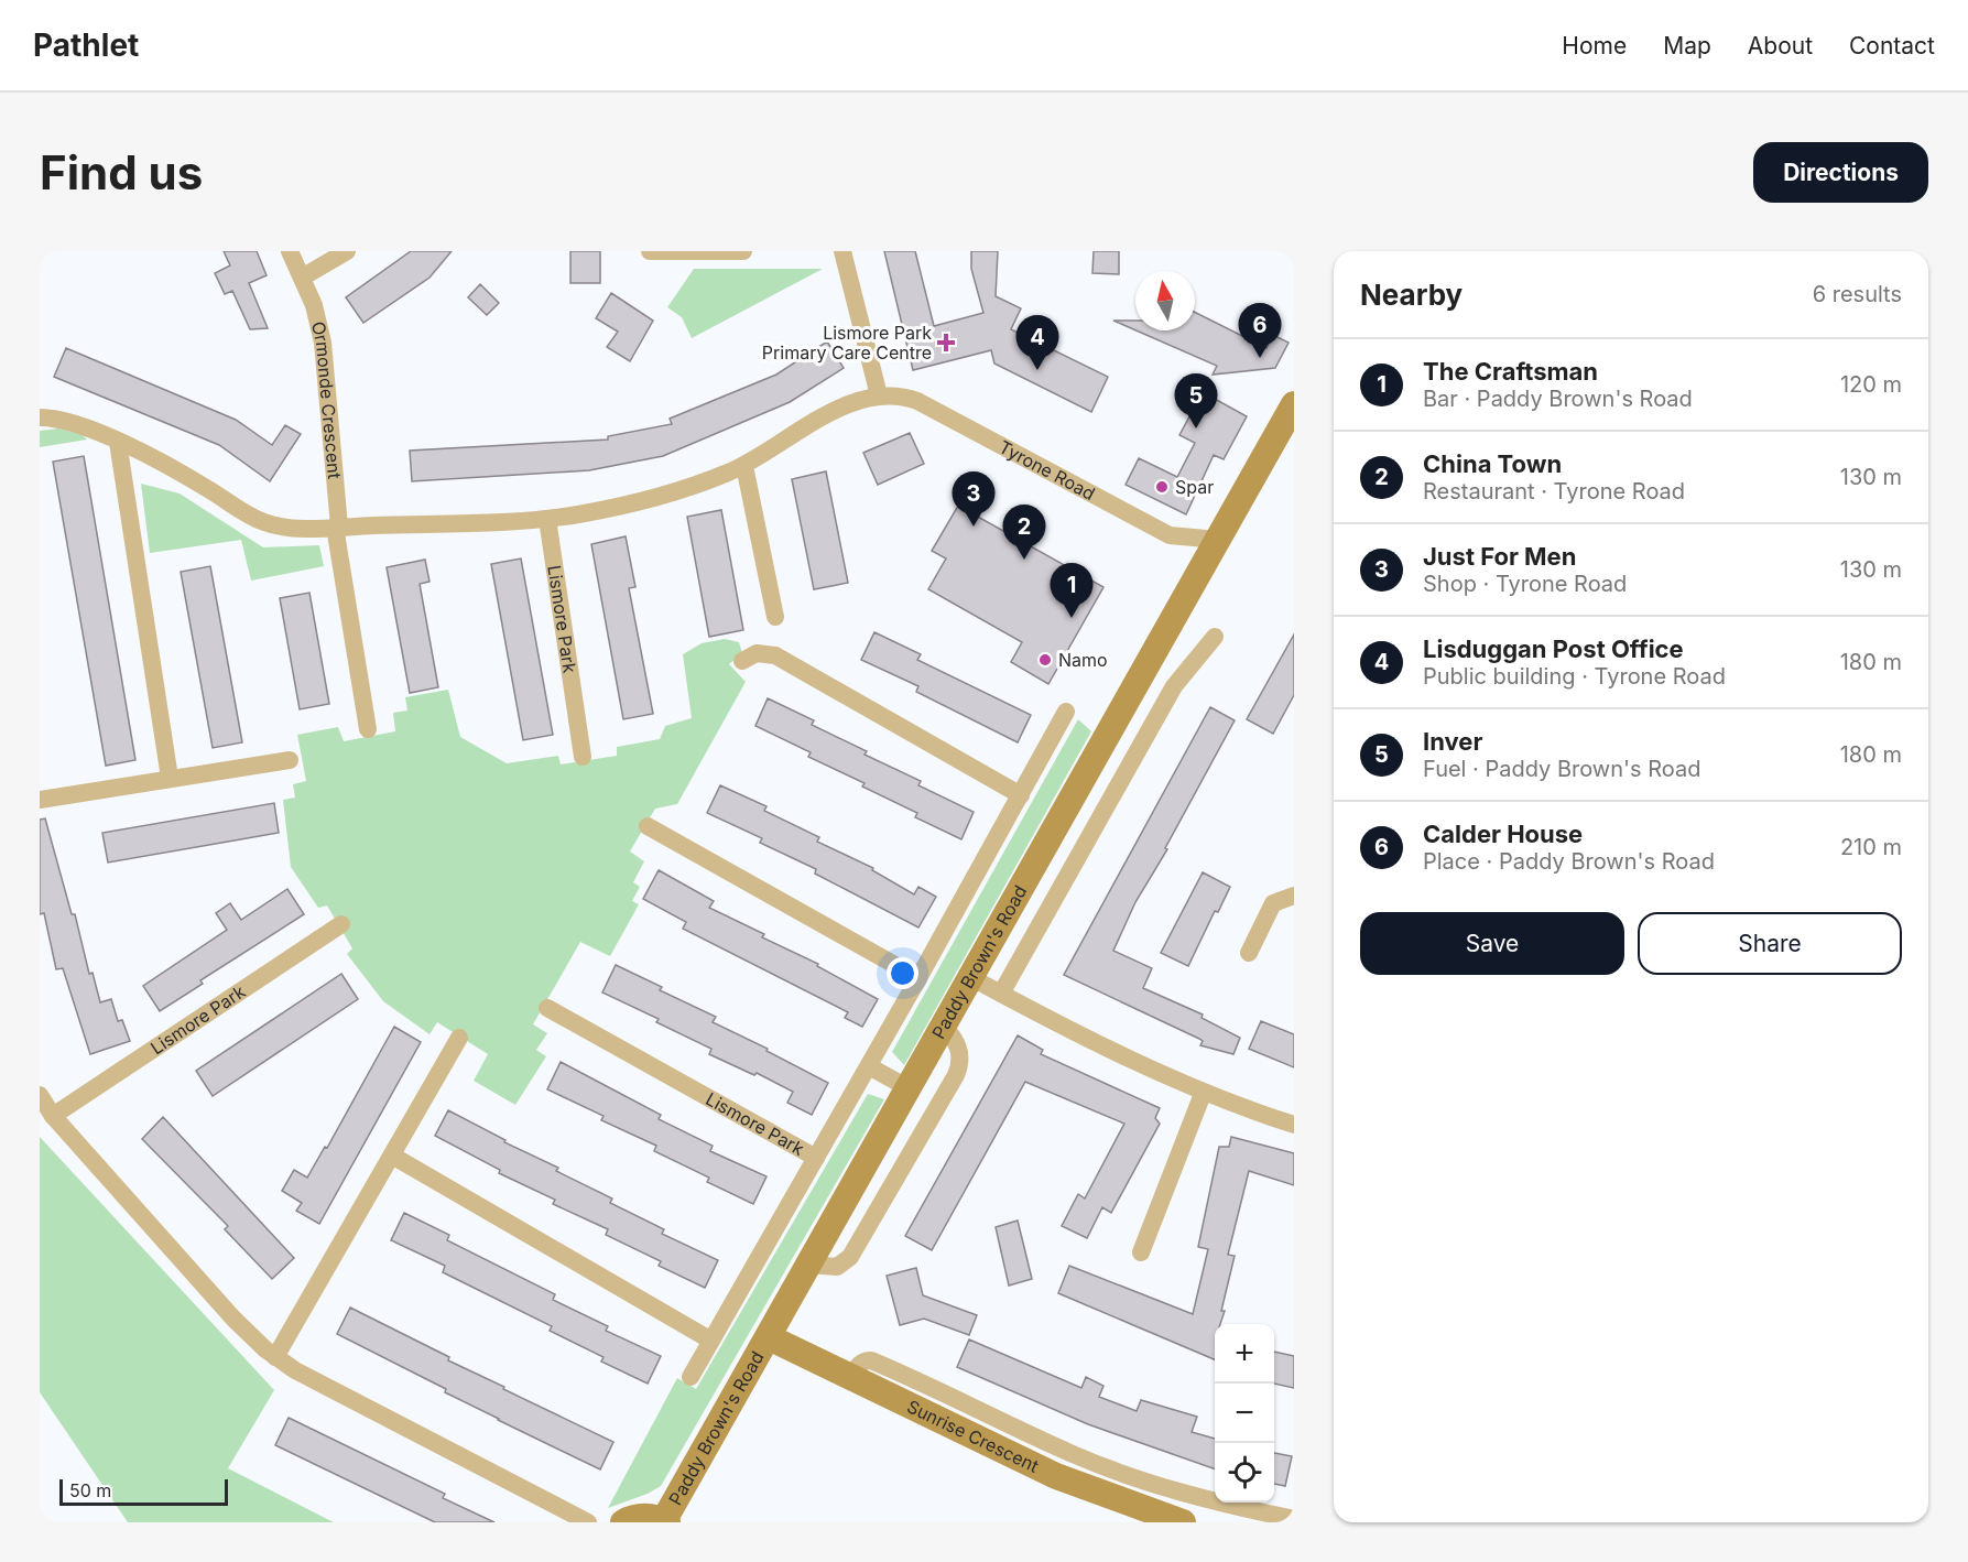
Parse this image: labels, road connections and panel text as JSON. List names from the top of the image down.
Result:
{
  "streets": {
    "street": [
      "Ormonde Crescent",
      "Tyrone Road",
      "Lismore Park",
      "Paddy Brown's Road",
      "Sunrise Crescent"
    ]
  },
  "crossings": [
    ["Tyrone Road", "Paddy Brown's Road"],
    ["Paddy Brown's Road", "Sunrise Crescent"]
  ],
  "places": {
    "health": ["Lismore Park Primary Care Centre"],
    "other": ["Spar", "Namo"]
  },
  "scale_bar": "50 m",
  "north": "top",
  "page": {
    "header": "Pathlet",
    "nav": [
      "Home",
      "Map",
      "About",
      "Contact"
    ],
    "buttons": [
      "Directions",
      ["Save", "Share"]
    ],
    "title": "Find us",
    "heading": ["Nearby", "6 results"],
    "pins": [
      "6",
      "4",
      "5",
      "3",
      "2",
      "1"
    ],
    "list": [
      {
        "mark": "1",
        "name": "The Craftsman",
        "note": "Bar · Paddy Brown's Road",
        "value": "120 m"
      },
      {
        "mark": "2",
        "name": "China Town",
        "note": "Restaurant · Tyrone Road",
        "value": "130 m"
      },
      {
        "mark": "3",
        "name": "Just For Men",
        "note": "Shop · Tyrone Road",
        "value": "130 m"
      },
      {
        "mark": "4",
        "name": "Lisduggan Post Office",
        "note": "Public building · Tyrone Road",
        "value": "180 m"
      },
      {
        "mark": "5",
        "name": "Inver",
        "note": "Fuel · Paddy Brown's Road",
        "value": "180 m"
      },
      {
        "mark": "6",
        "name": "Calder House",
        "note": "Place · Paddy Brown's Road",
        "value": "210 m"
      }
    ],
    "map_buttons": ["+", "−"],
    "scale": "50 m"
  }
}
